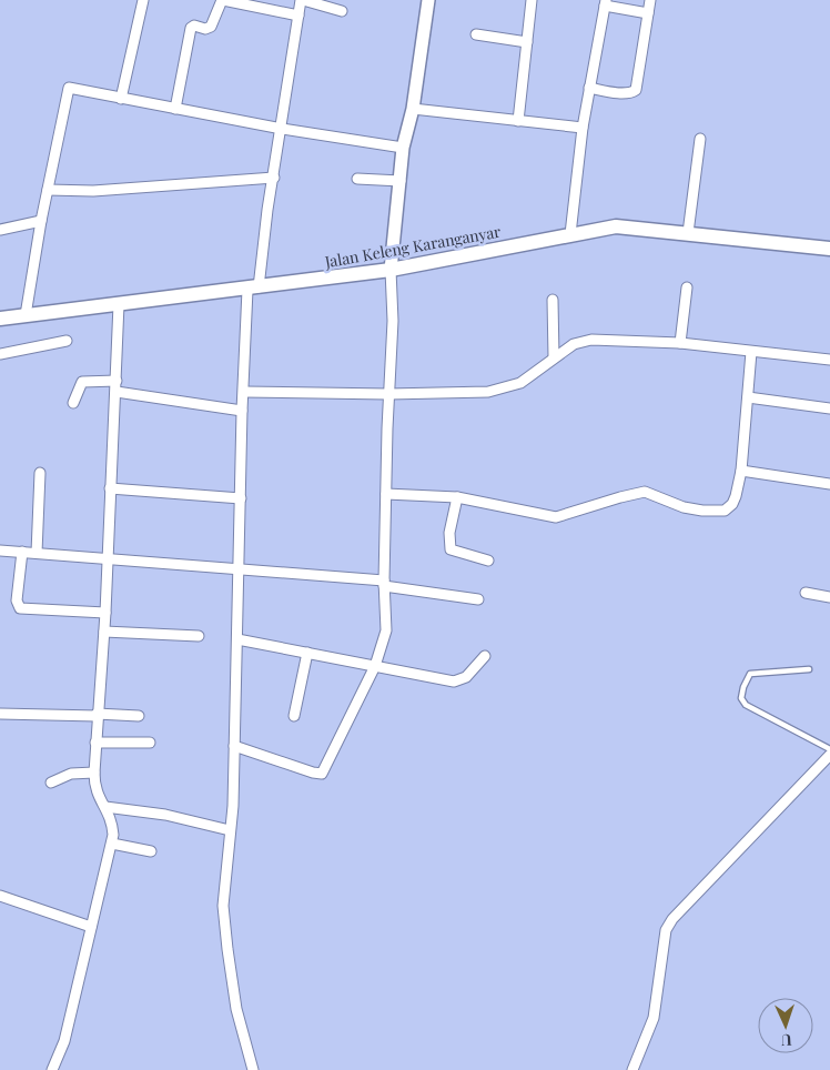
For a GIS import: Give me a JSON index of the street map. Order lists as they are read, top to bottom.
{
  "streets": {
    "main road": ["Jalan Keleng Karanganyar"]
  },
  "north": "bottom"
}
